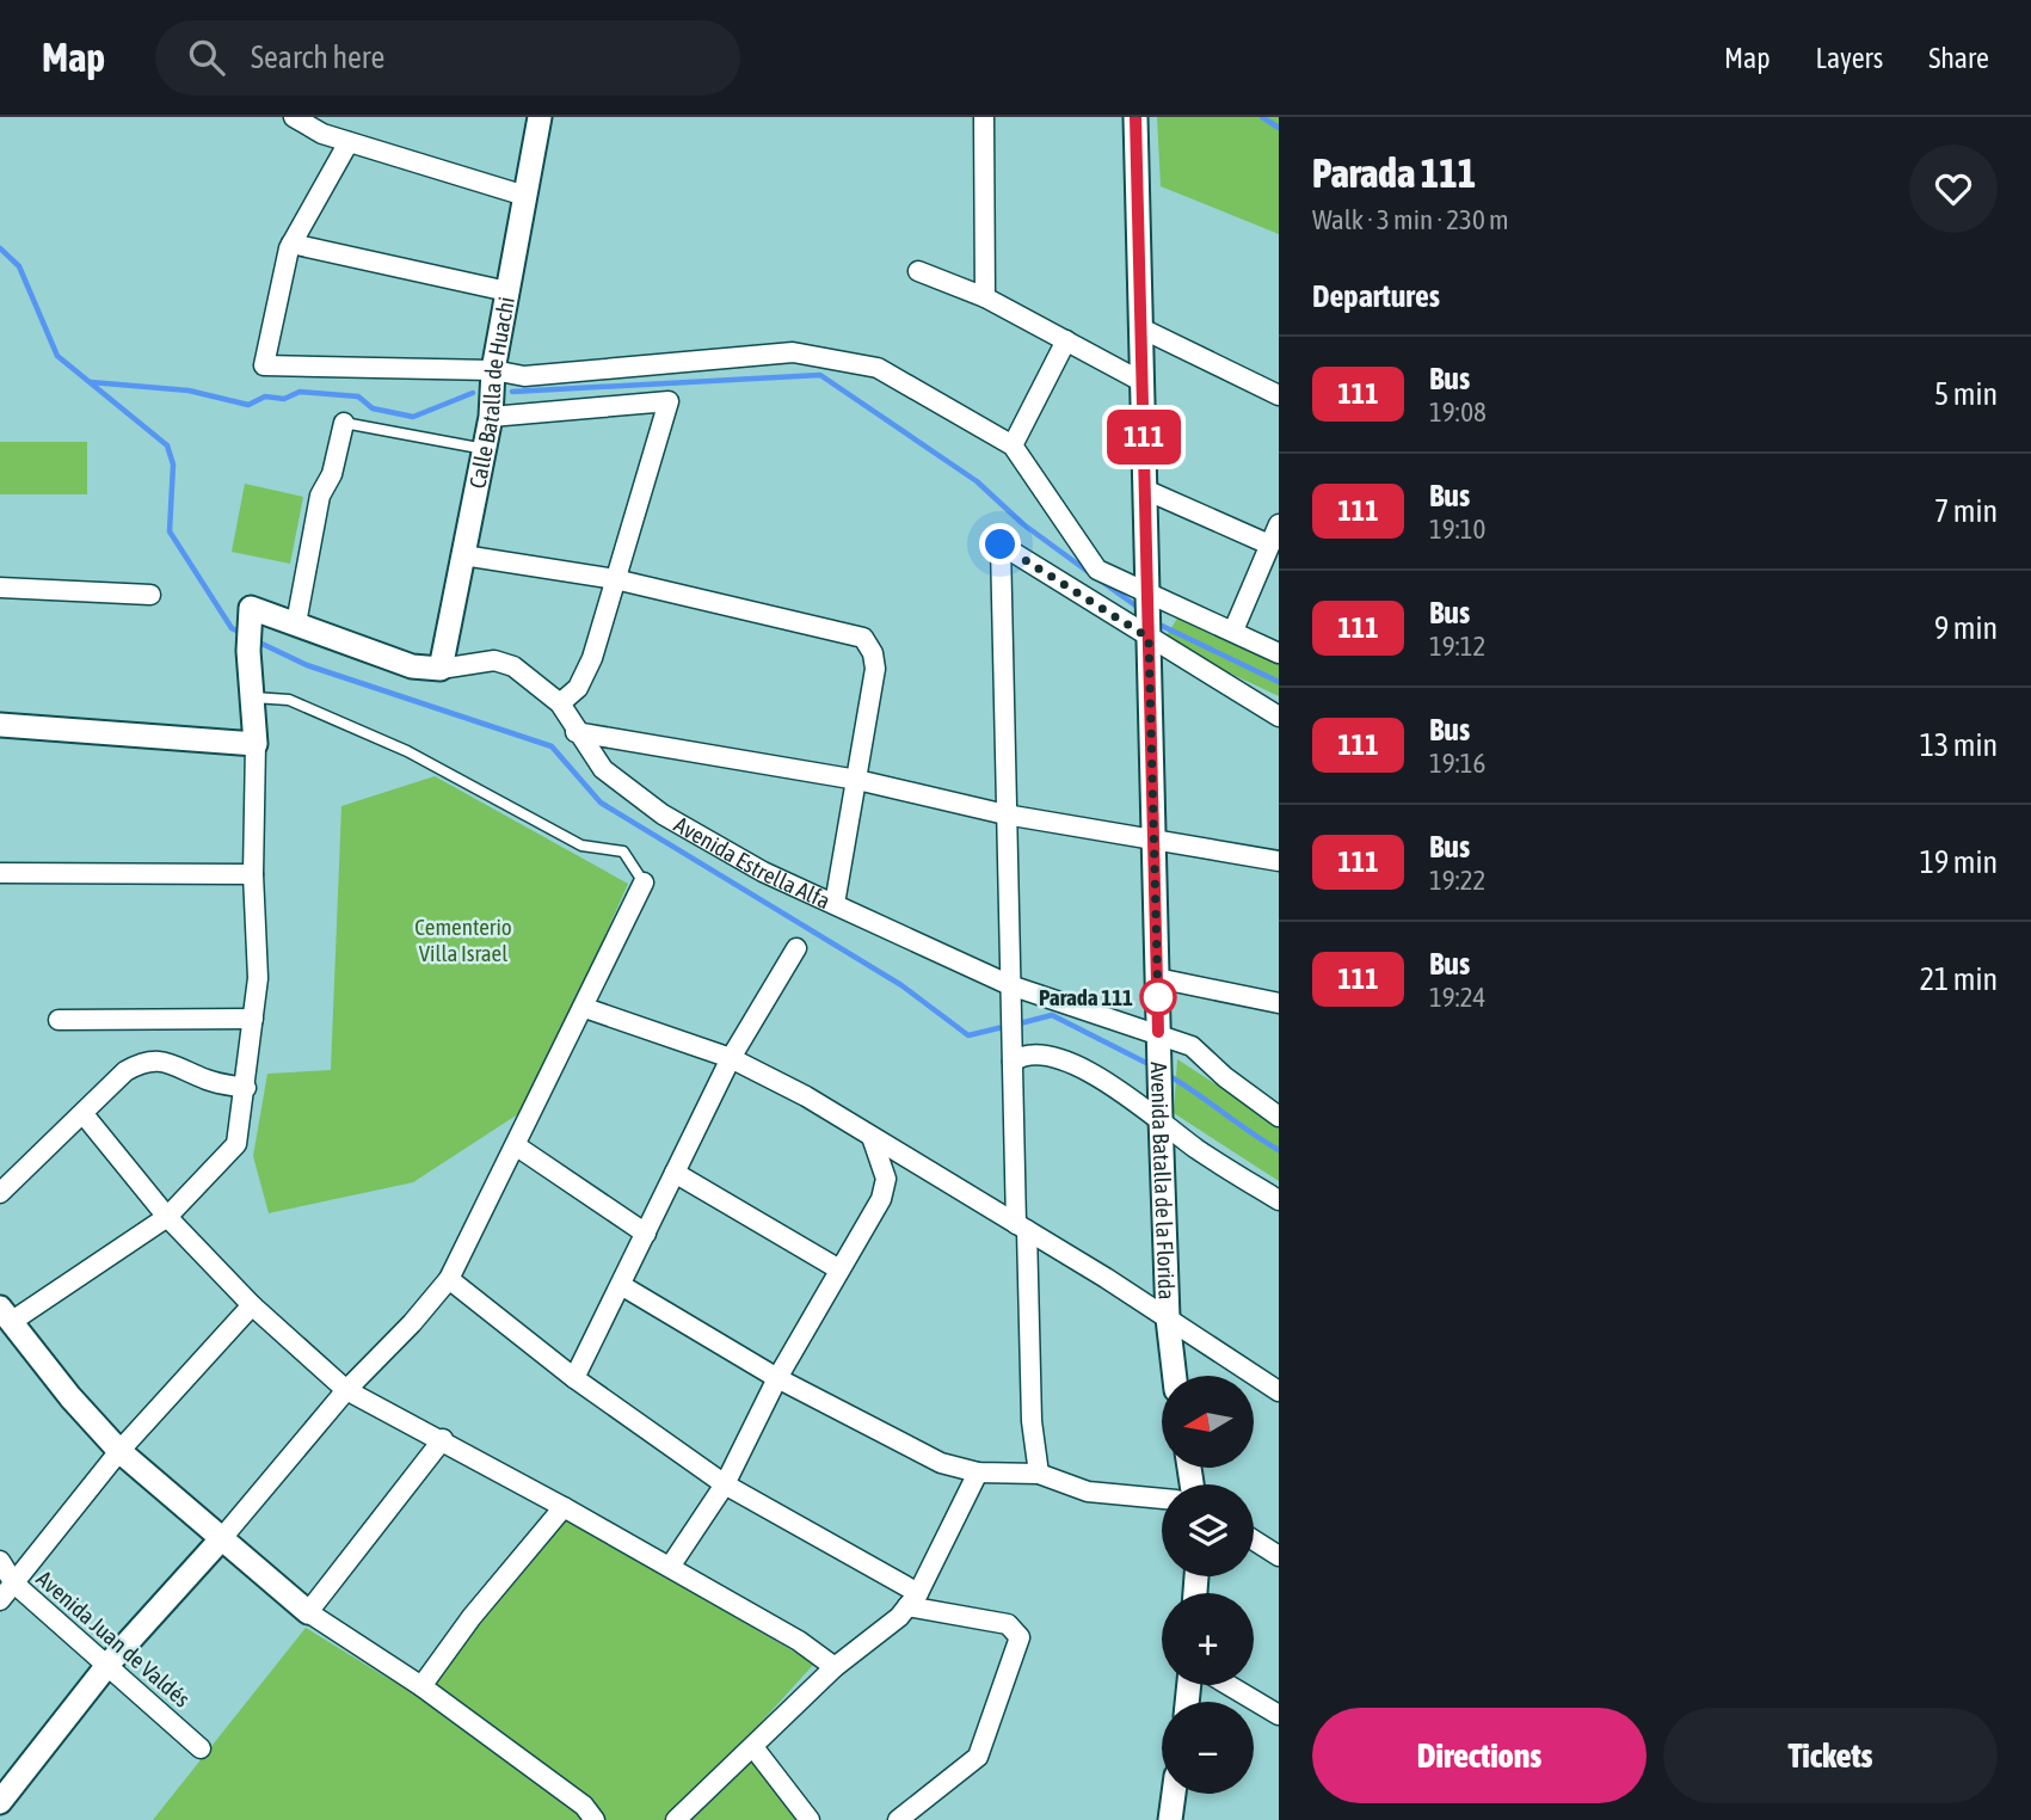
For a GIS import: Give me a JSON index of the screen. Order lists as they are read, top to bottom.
{
  "streets": {
    "street": [
      "Calle Batalla de Huachi",
      "Avenida Estrella Alfa",
      "Avenida Batalla de la Florida",
      "Avenida Juan de Valdés"
    ]
  },
  "crossings": [
    ["Calle Batalla de Huachi", "Avenida Estrella Alfa"],
    ["Avenida Estrella Alfa", "Avenida Batalla de la Florida"]
  ],
  "parks": ["Cementerio Villa Israel"],
  "places": ["Parada 111"],
  "lines": ["bus line 111"],
  "north": "left",
  "page": {
    "header": "Map",
    "search": "Search here",
    "nav": ["Map", "Layers", "Share"],
    "on_map": "111",
    "heading": [
      ["Parada 111", "Walk · 3 min · 230 m"],
      "Departures"
    ],
    "list": [
      {
        "mark": "111",
        "name": "Bus",
        "note": "19:08",
        "value": "5 min"
      },
      {
        "mark": "111",
        "name": "Bus",
        "note": "19:10",
        "value": "7 min"
      },
      {
        "mark": "111",
        "name": "Bus",
        "note": "19:12",
        "value": "9 min"
      },
      {
        "mark": "111",
        "name": "Bus",
        "note": "19:16",
        "value": "13 min"
      },
      {
        "mark": "111",
        "name": "Bus",
        "note": "19:22",
        "value": "19 min"
      },
      {
        "mark": "111",
        "name": "Bus",
        "note": "19:24",
        "value": "21 min"
      }
    ],
    "map_buttons": ["+", "−"],
    "buttons": ["Directions", "Tickets"]
  }
}
